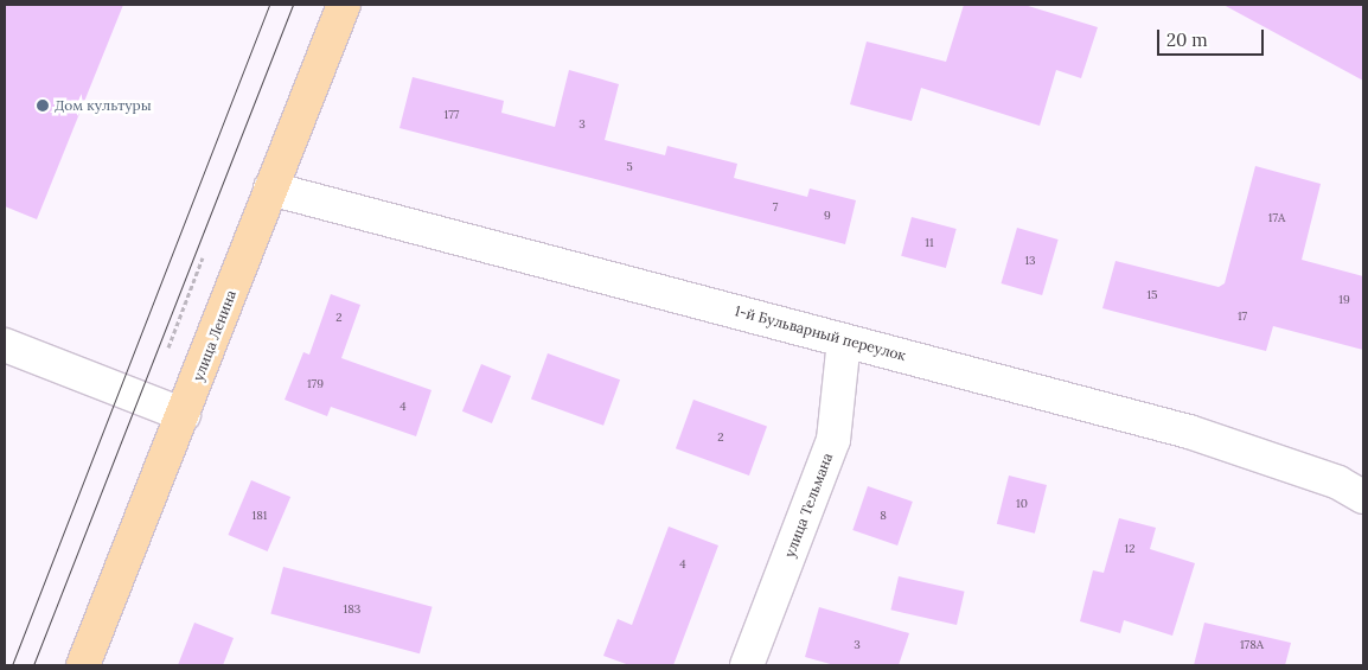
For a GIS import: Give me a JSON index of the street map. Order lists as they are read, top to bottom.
{
  "streets": {
    "main road": ["улица Ленина"],
    "street": ["1-й Бульварный переулок", "улица Тельмана"]
  },
  "crossings": [
    ["1-й Бульварный переулок", "улица Ленина"],
    ["1-й Бульварный переулок", "улица Тельмана"]
  ],
  "places": ["Дом культуры"],
  "house_numbers": [
    "177",
    "3",
    "5",
    "7",
    "9",
    "17А",
    "11",
    "13",
    "15",
    "19",
    "17",
    "2",
    "179",
    "4",
    "2",
    "10",
    "181",
    "8",
    "12",
    "4",
    "183",
    "3",
    "178А"
  ],
  "scale_bar": "20 m"
}
